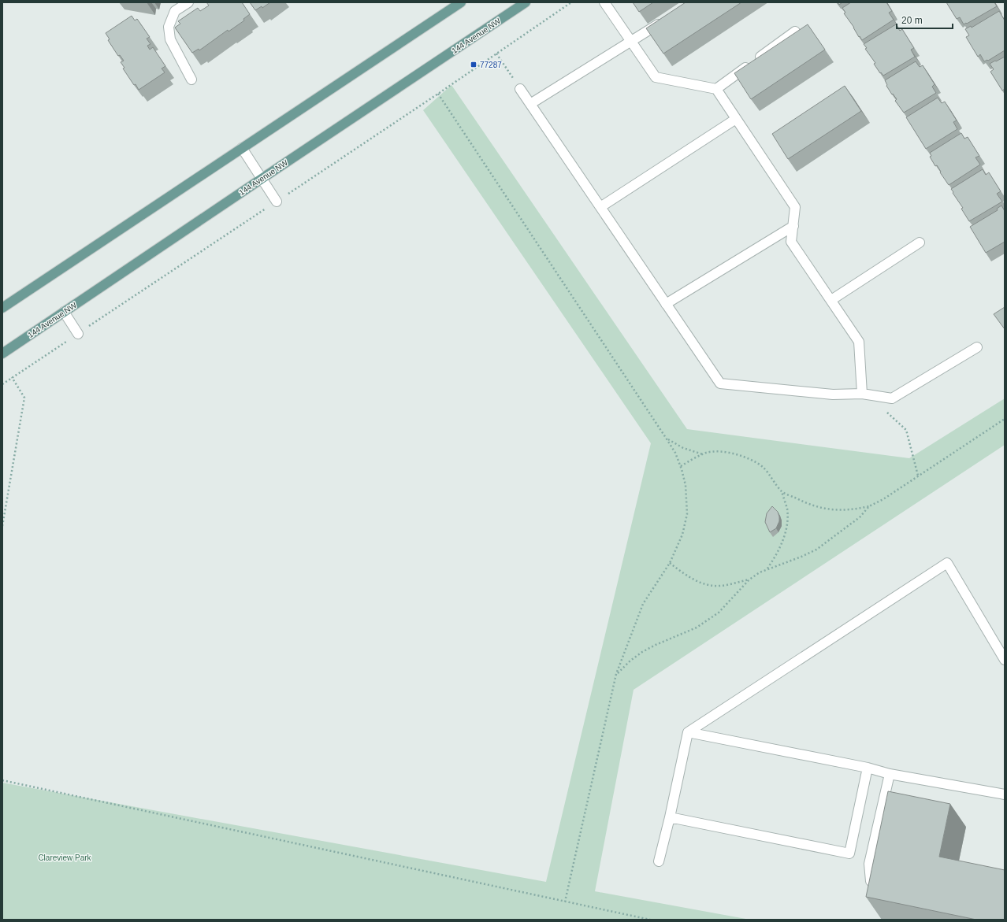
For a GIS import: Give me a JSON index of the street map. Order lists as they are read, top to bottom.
{
  "streets": {
    "main road": ["144 Avenue NW"]
  },
  "parks": ["Clareview Park"],
  "places": {
    "transit": ["77287"]
  },
  "scale_bar": "20 m"
}
